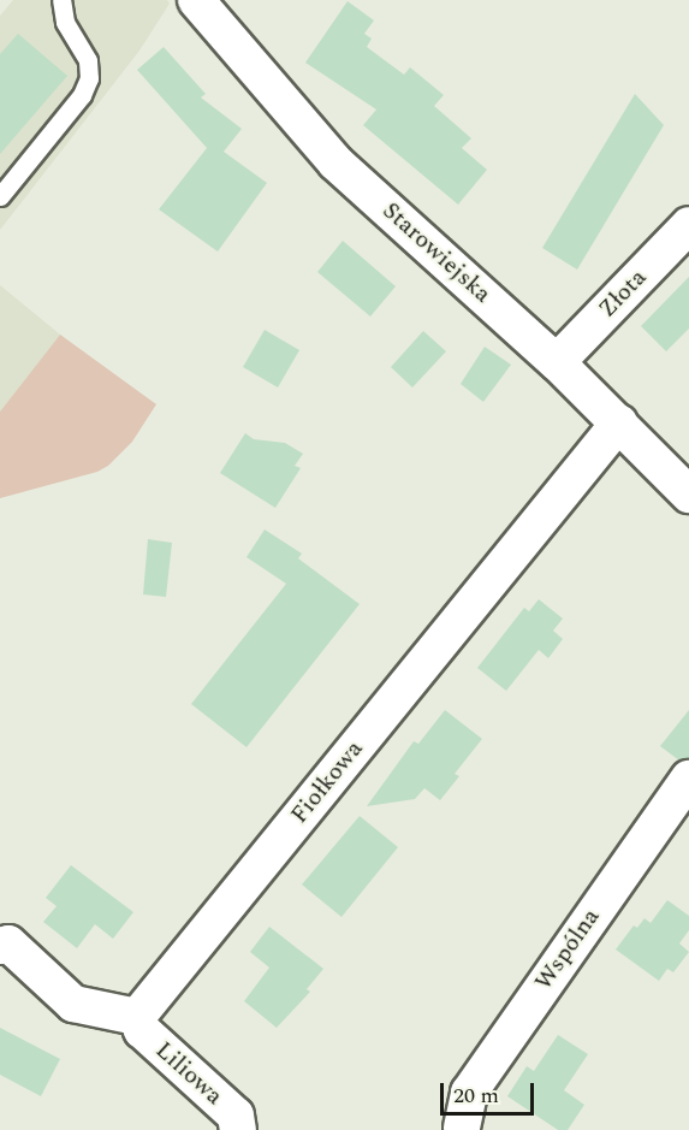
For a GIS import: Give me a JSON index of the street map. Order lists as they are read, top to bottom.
{
  "streets": {
    "street": [
      "Starowiejska",
      "Złota",
      "Fiołkowa",
      "Wspólna",
      "Liliowa"
    ]
  },
  "crossings": [
    ["Starowiejska", "Złota"],
    ["Starowiejska", "Fiołkowa"],
    ["Fiołkowa", "Liliowa"]
  ],
  "scale_bar": "20 m"
}
